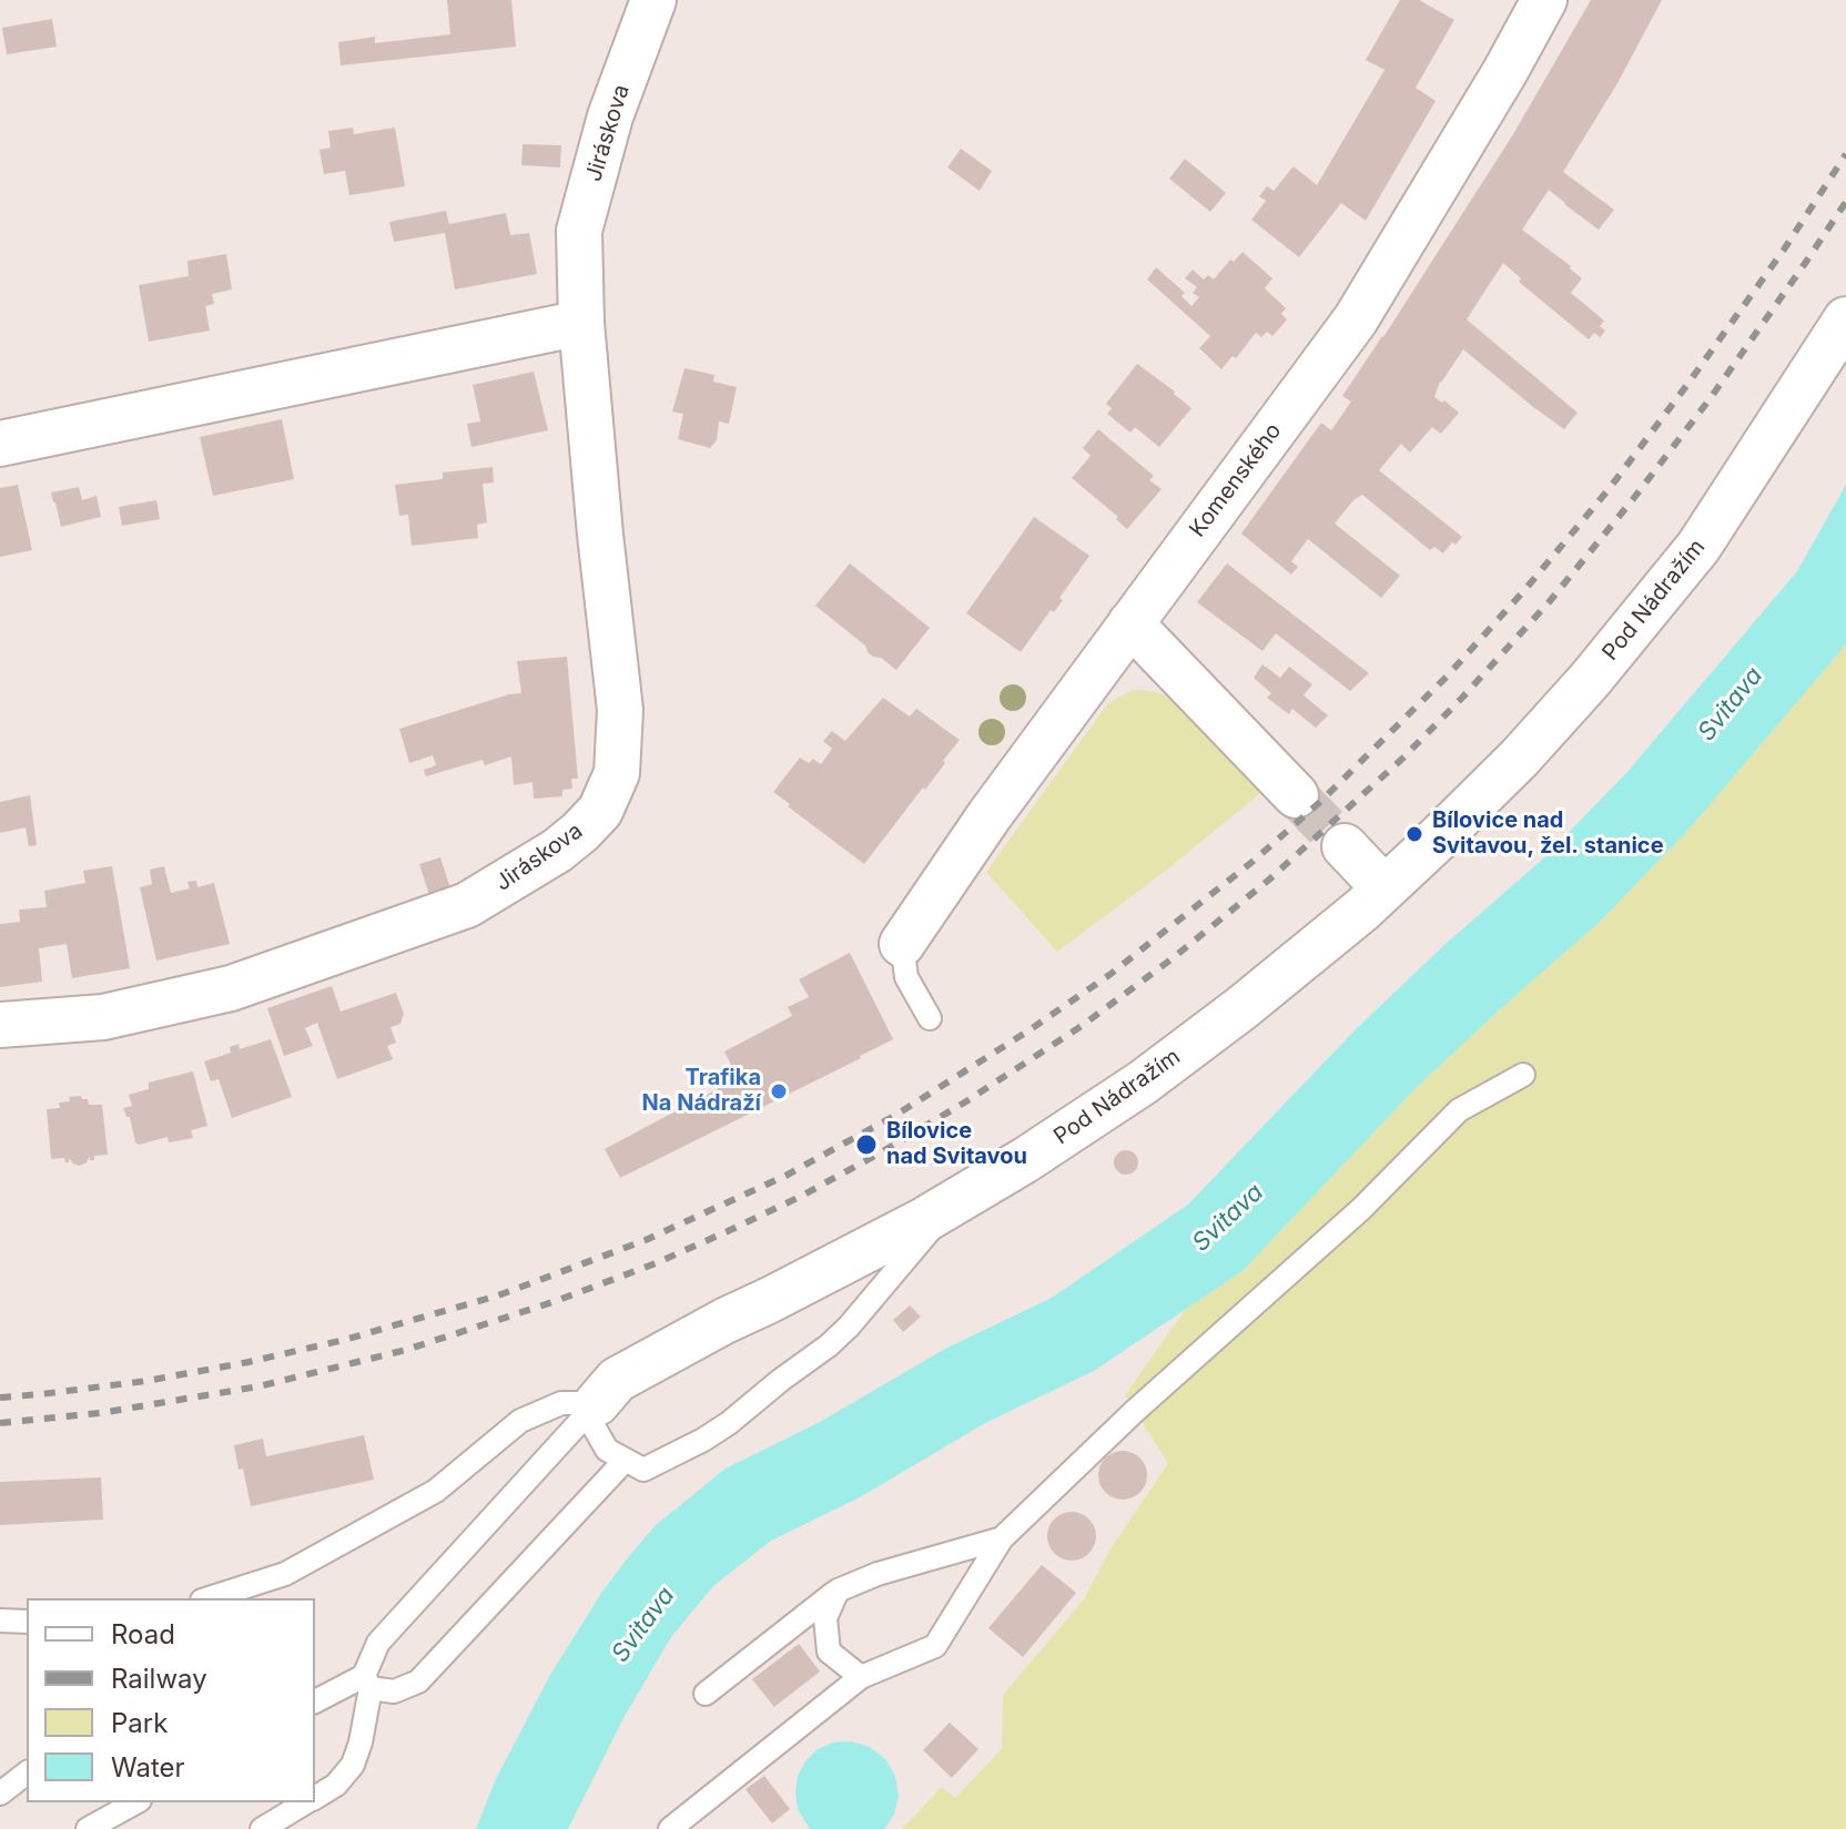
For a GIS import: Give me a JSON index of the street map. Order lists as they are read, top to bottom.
{
  "streets": {
    "street": ["Jiráskova", "Komenského", "Pod Nádražím"]
  },
  "water": ["Svitava"],
  "places": ["Bílovice nad Svitavou, žel. stanice", "Trafika Na Nádraží", "Bílovice nad Svitavou"],
  "legend": [
    "Road",
    "Railway",
    "Park",
    "Water"
  ]
}
